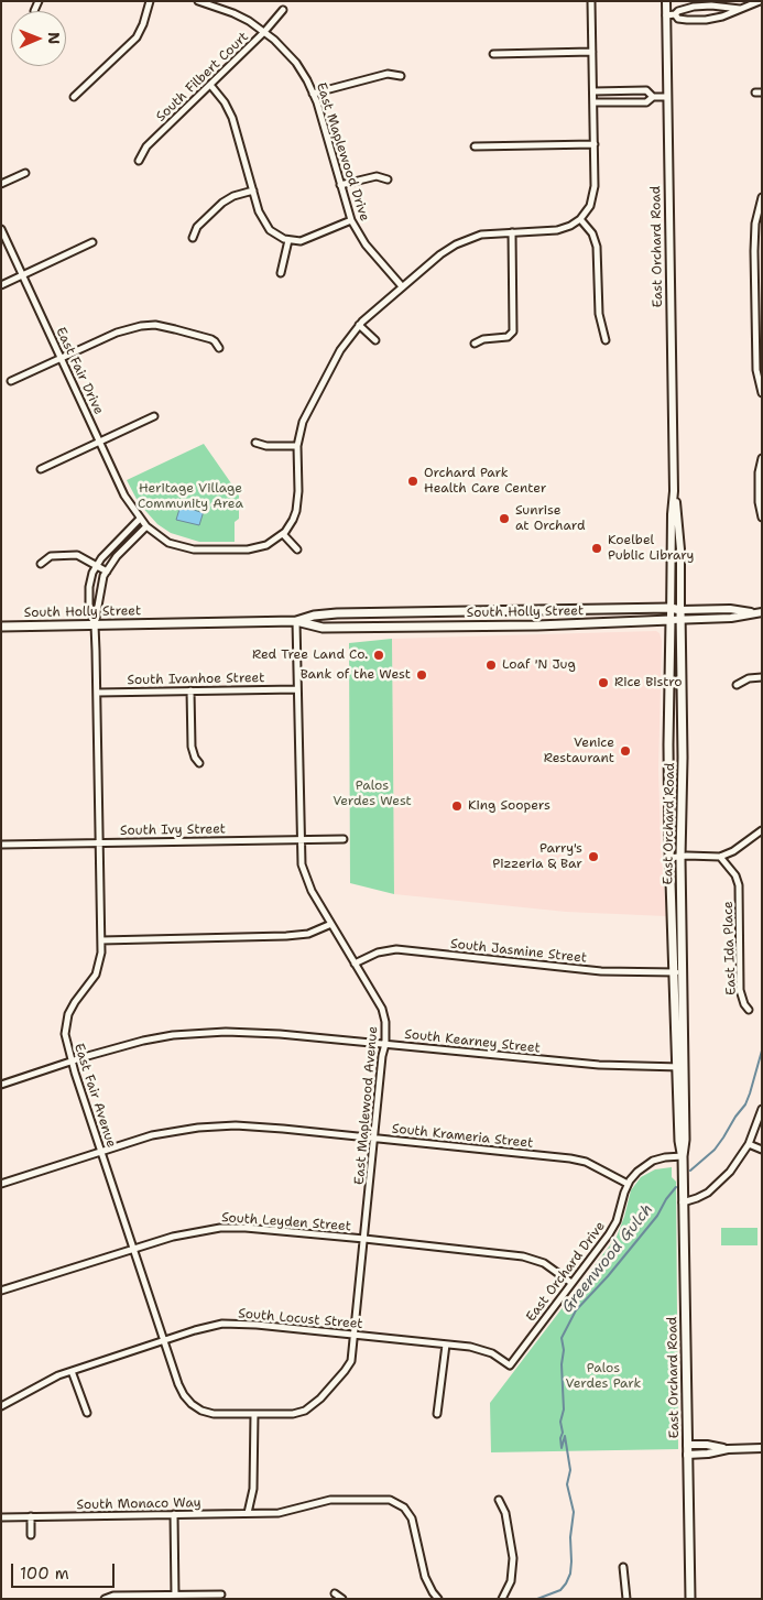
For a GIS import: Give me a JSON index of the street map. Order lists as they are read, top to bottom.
{
  "streets": {
    "main road": ["East Orchard Road", "South Holly Street"],
    "street": [
      "South Filbert Court",
      "East Maplewood Drive",
      "East Fair Drive",
      "South Ivanhoe Street",
      "South Ivy Street",
      "East Ida Place",
      "South Jasmine Street",
      "South Kearney Street",
      "East Fair Avenue",
      "East Maplewood Avenue",
      "South Krameria Street",
      "South Leyden Street",
      "East Orchard Drive",
      "South Locust Street",
      "South Monaco Way"
    ]
  },
  "crossings": [
    ["South Filbert Court", "East Maplewood Drive"],
    ["East Orchard Road", "South Holly Street"],
    ["East Orchard Road", "South Jasmine Street"],
    ["East Orchard Road", "South Kearney Street"],
    ["East Orchard Road", "East Orchard Drive"],
    ["East Fair Drive", "East Fair Avenue"],
    ["South Holly Street", "East Fair Avenue"],
    ["South Holly Street", "East Maplewood Avenue"],
    ["South Ivanhoe Street", "East Fair Avenue"],
    ["South Ivanhoe Street", "East Maplewood Avenue"],
    ["South Ivy Street", "East Fair Avenue"],
    ["South Ivy Street", "East Maplewood Avenue"],
    ["South Jasmine Street", "East Maplewood Avenue"],
    ["South Kearney Street", "East Fair Avenue"],
    ["South Kearney Street", "East Maplewood Avenue"],
    ["East Fair Avenue", "East Maplewood Avenue"],
    ["East Fair Avenue", "South Krameria Street"],
    ["East Fair Avenue", "South Leyden Street"],
    ["East Fair Avenue", "South Locust Street"],
    ["East Maplewood Avenue", "South Krameria Street"],
    ["East Maplewood Avenue", "South Leyden Street"],
    ["East Maplewood Avenue", "South Locust Street"],
    ["South Krameria Street", "East Orchard Drive"],
    ["South Leyden Street", "East Orchard Drive"],
    ["East Orchard Drive", "South Locust Street"]
  ],
  "water": ["Greenwood Gulch"],
  "parks": ["Heritage Village Community Area", "Palos Verdes West", "Palos Verdes Park"],
  "places": [
    "Orchard Park Health Care Center",
    "Sunrise at Orchard",
    "Koelbel Public Library",
    "Red Tree Land Co.",
    "Loaf 'N Jug",
    "Bank of the West",
    "Rice Bistro",
    "Venice Restaurant",
    "King Soopers",
    "Parry's Pizzeria & Bar"
  ],
  "scale_bar": "100 m",
  "north": "right"
}
